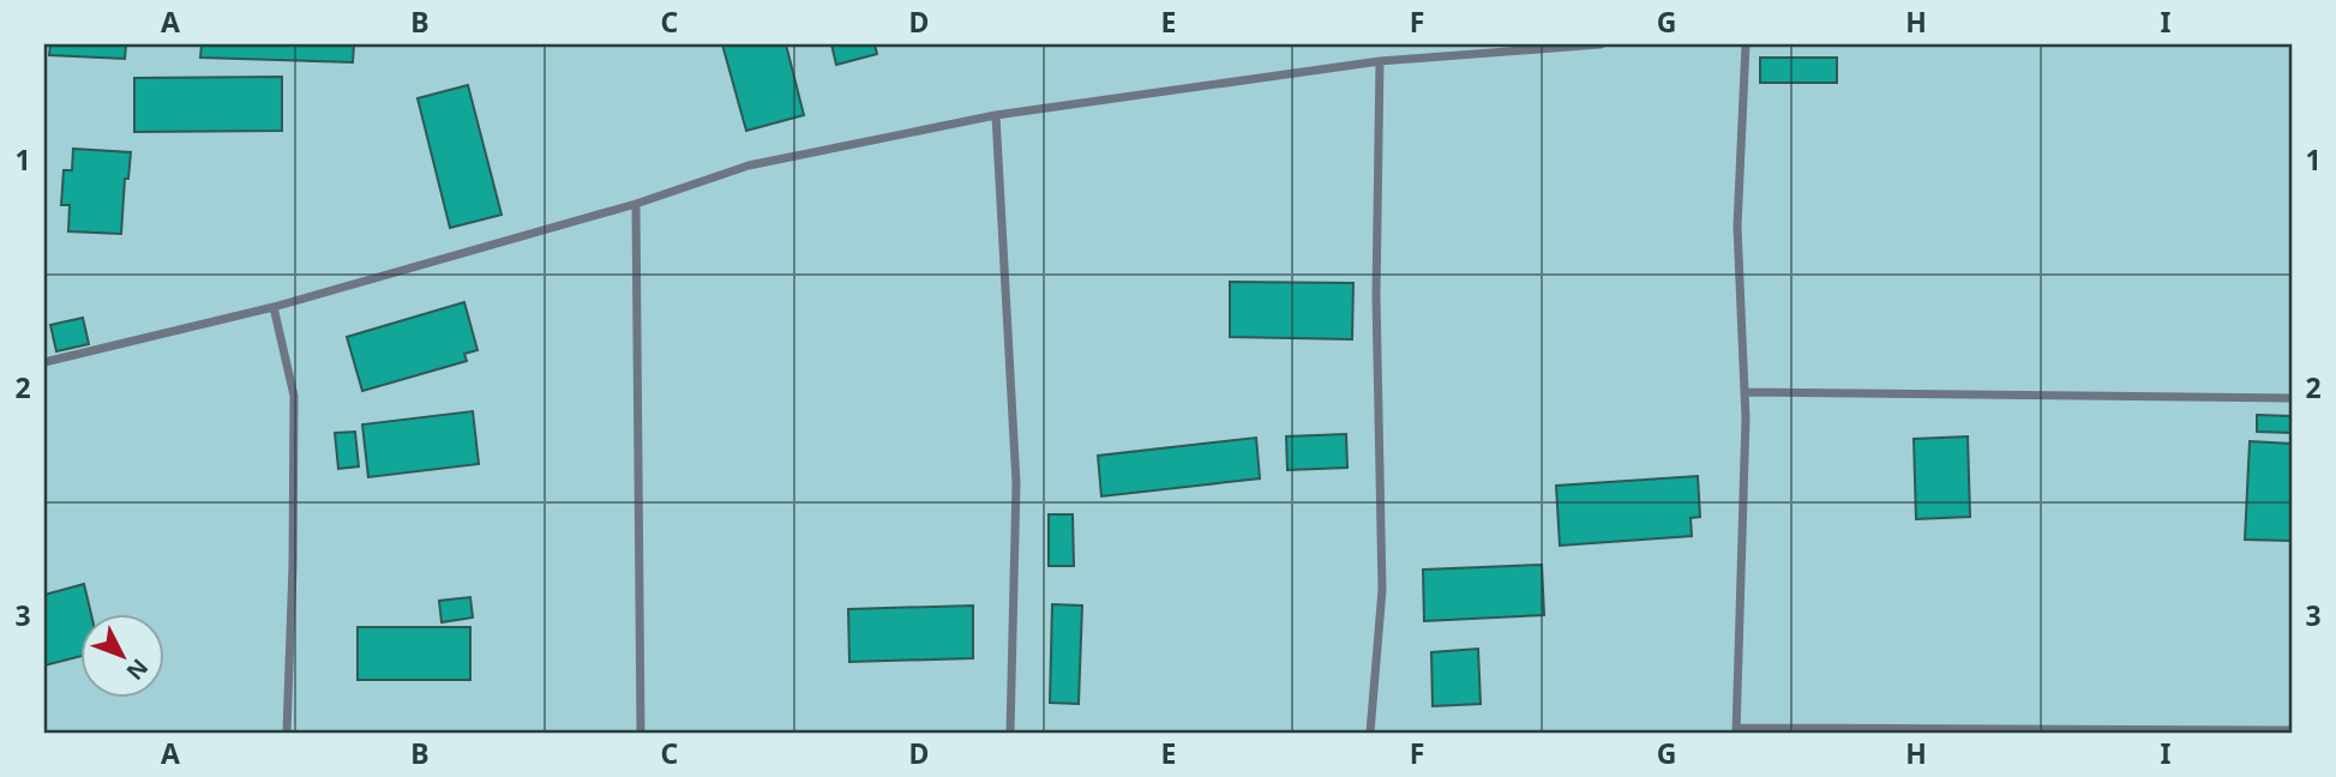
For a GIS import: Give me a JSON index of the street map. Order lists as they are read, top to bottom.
{
  "north": "bottom right",
  "grid": {
    "columns": [
      "A",
      "B",
      "C",
      "D",
      "E",
      "F",
      "G",
      "H",
      "I"
    ],
    "rows": ["1", "2", "3"]
  }
}
